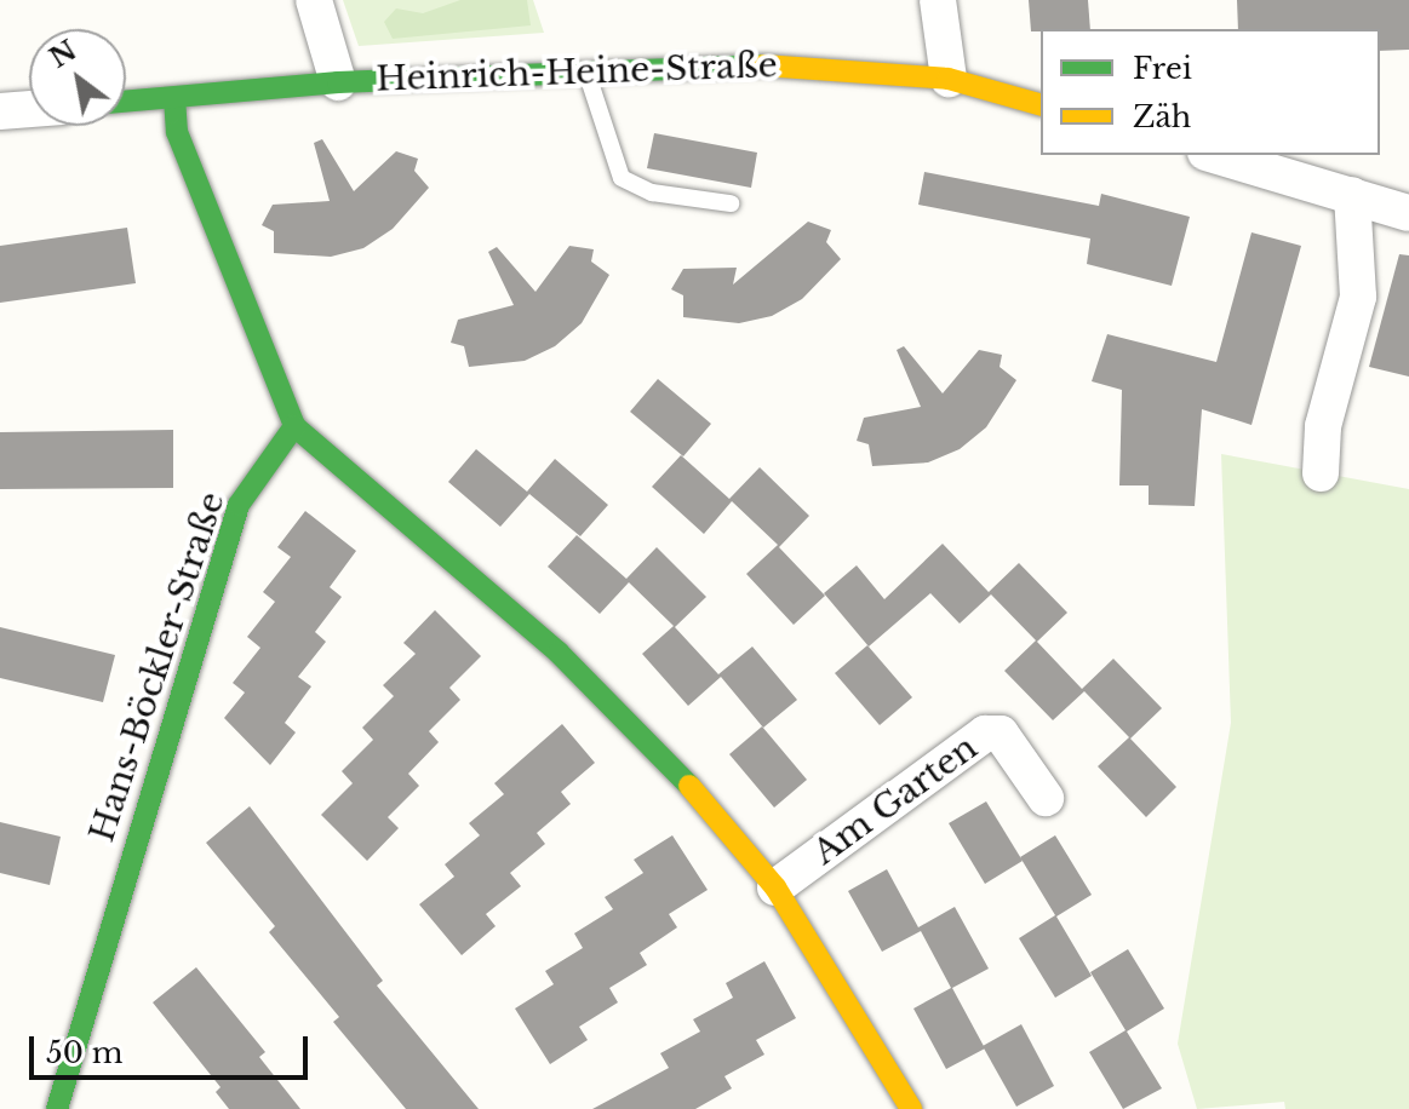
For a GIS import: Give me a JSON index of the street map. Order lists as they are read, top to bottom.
{
  "streets": {
    "street": ["Heinrich-Heine-Straße", "Hans-Böckler-Straße", "Am Garten"]
  },
  "legend": ["Frei", "Zäh"],
  "scale_bar": "50 m",
  "north": "top left"
}
